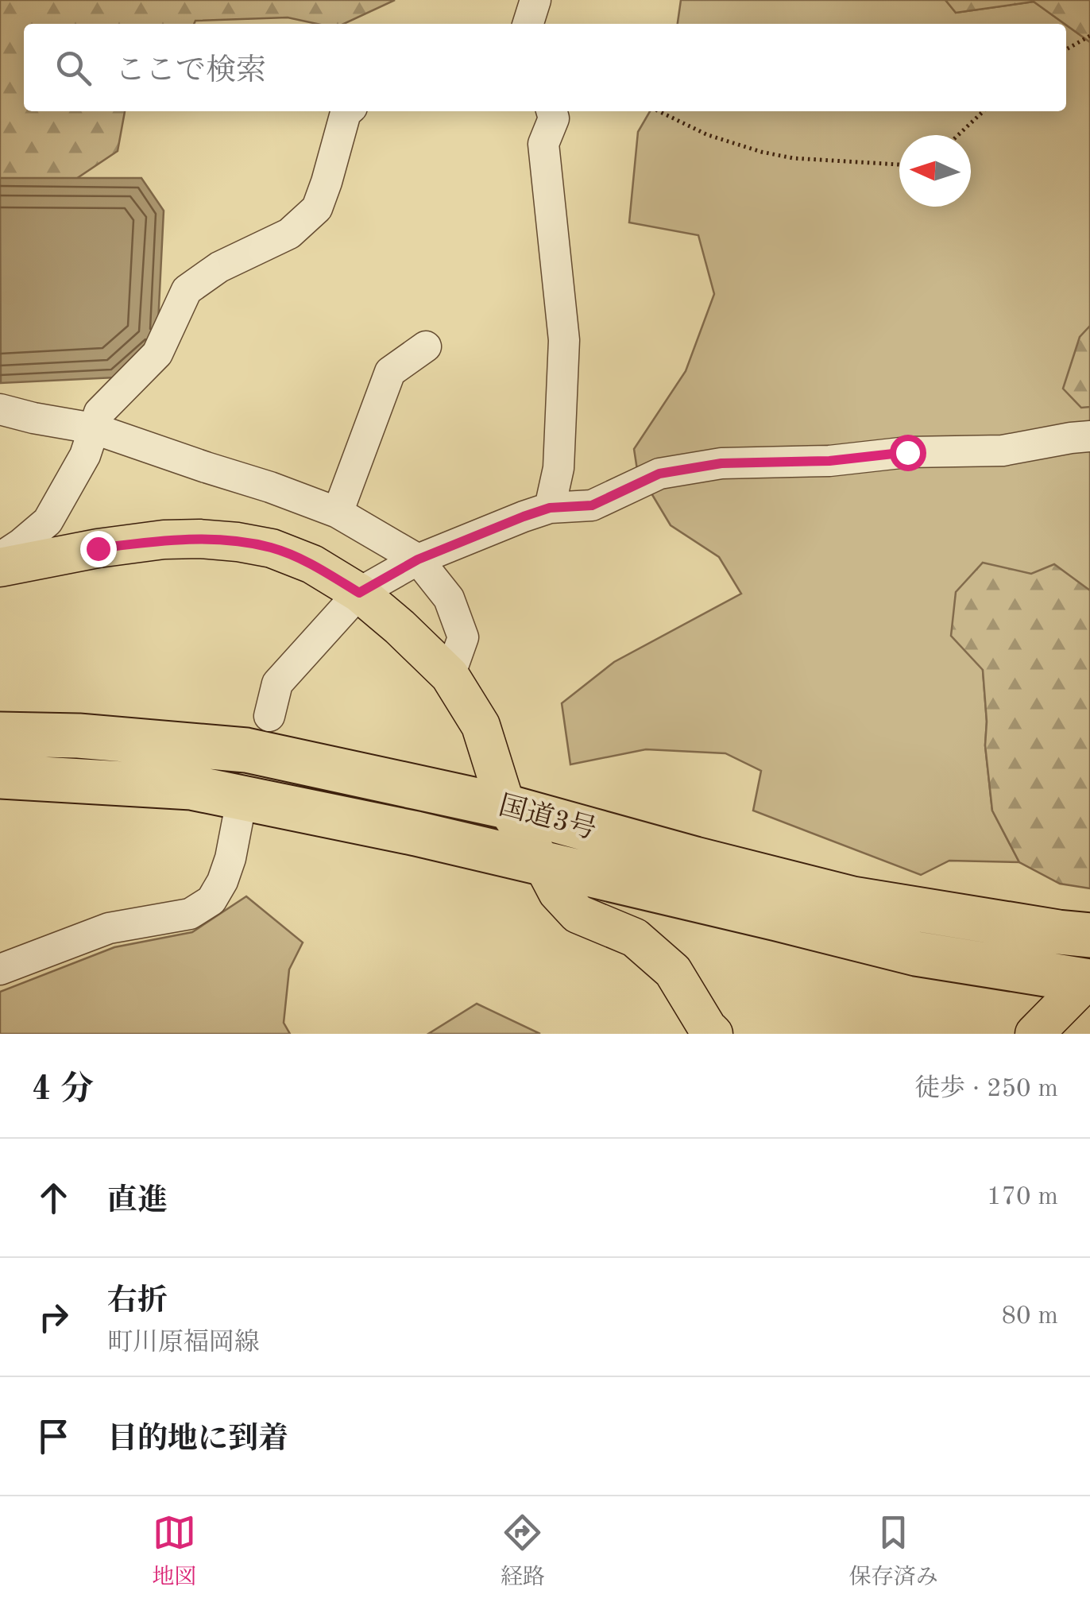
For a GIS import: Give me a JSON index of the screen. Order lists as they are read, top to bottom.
{
  "streets": {
    "highway": ["国道3号"]
  },
  "north": "left",
  "page": {
    "search": "ここで検索",
    "heading": ["4 分", "徒歩 · 250 m"],
    "list": [
      ["直進", "170 m"],
      ["右折", "町川原福岡線", "80 m"],
      "目的地に到着"
    ],
    "nav": ["地図", "経路", "保存済み"]
  }
}
